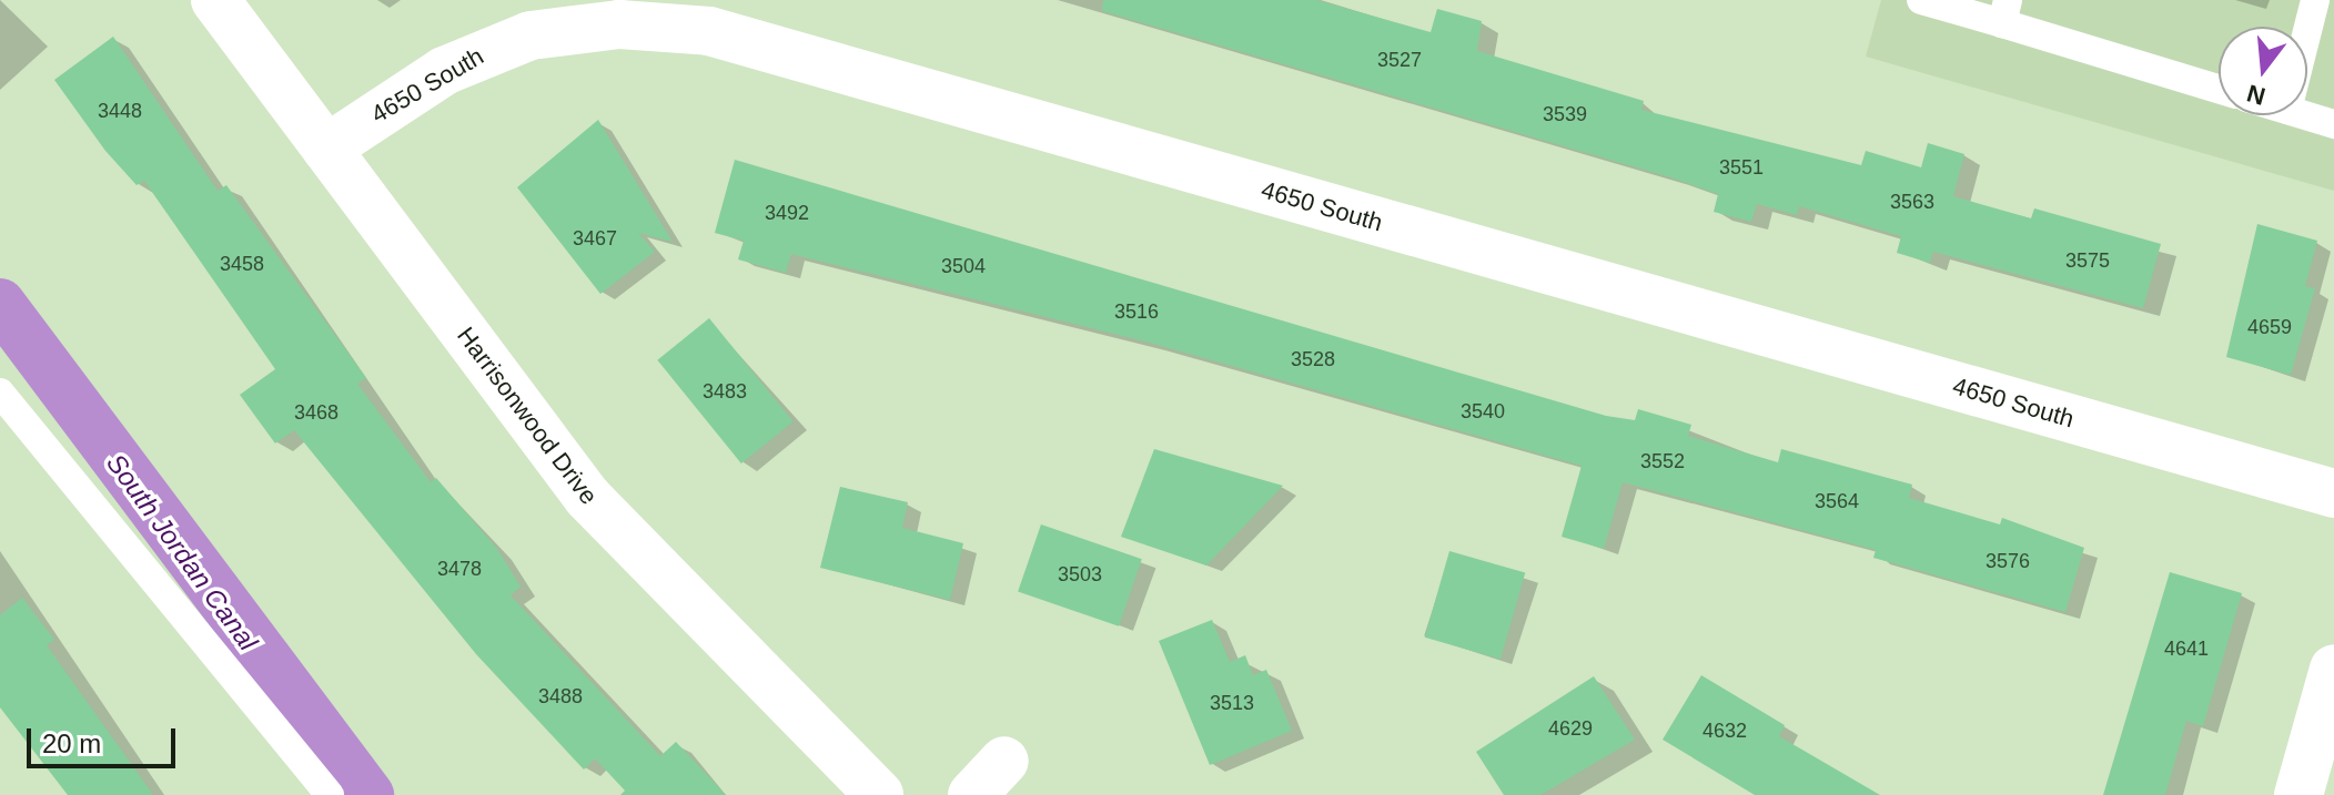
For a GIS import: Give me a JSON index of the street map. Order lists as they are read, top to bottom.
{
  "streets": {
    "street": ["4650 South", "Harrisonwood Drive"]
  },
  "crossings": [
    ["4650 South", "Harrisonwood Drive"]
  ],
  "water": ["South Jordan Canal"],
  "house_numbers": [
    "3527",
    "3448",
    "3539",
    "3551",
    "3563",
    "3492",
    "3467",
    "3575",
    "3458",
    "3504",
    "3516",
    "4659",
    "3528",
    "3483",
    "3540",
    "3468",
    "3552",
    "3564",
    "3576",
    "3478",
    "3503",
    "4641",
    "3488",
    "3513",
    "4629",
    "4632"
  ],
  "scale_bar": "20 m",
  "north": "bottom"
}
